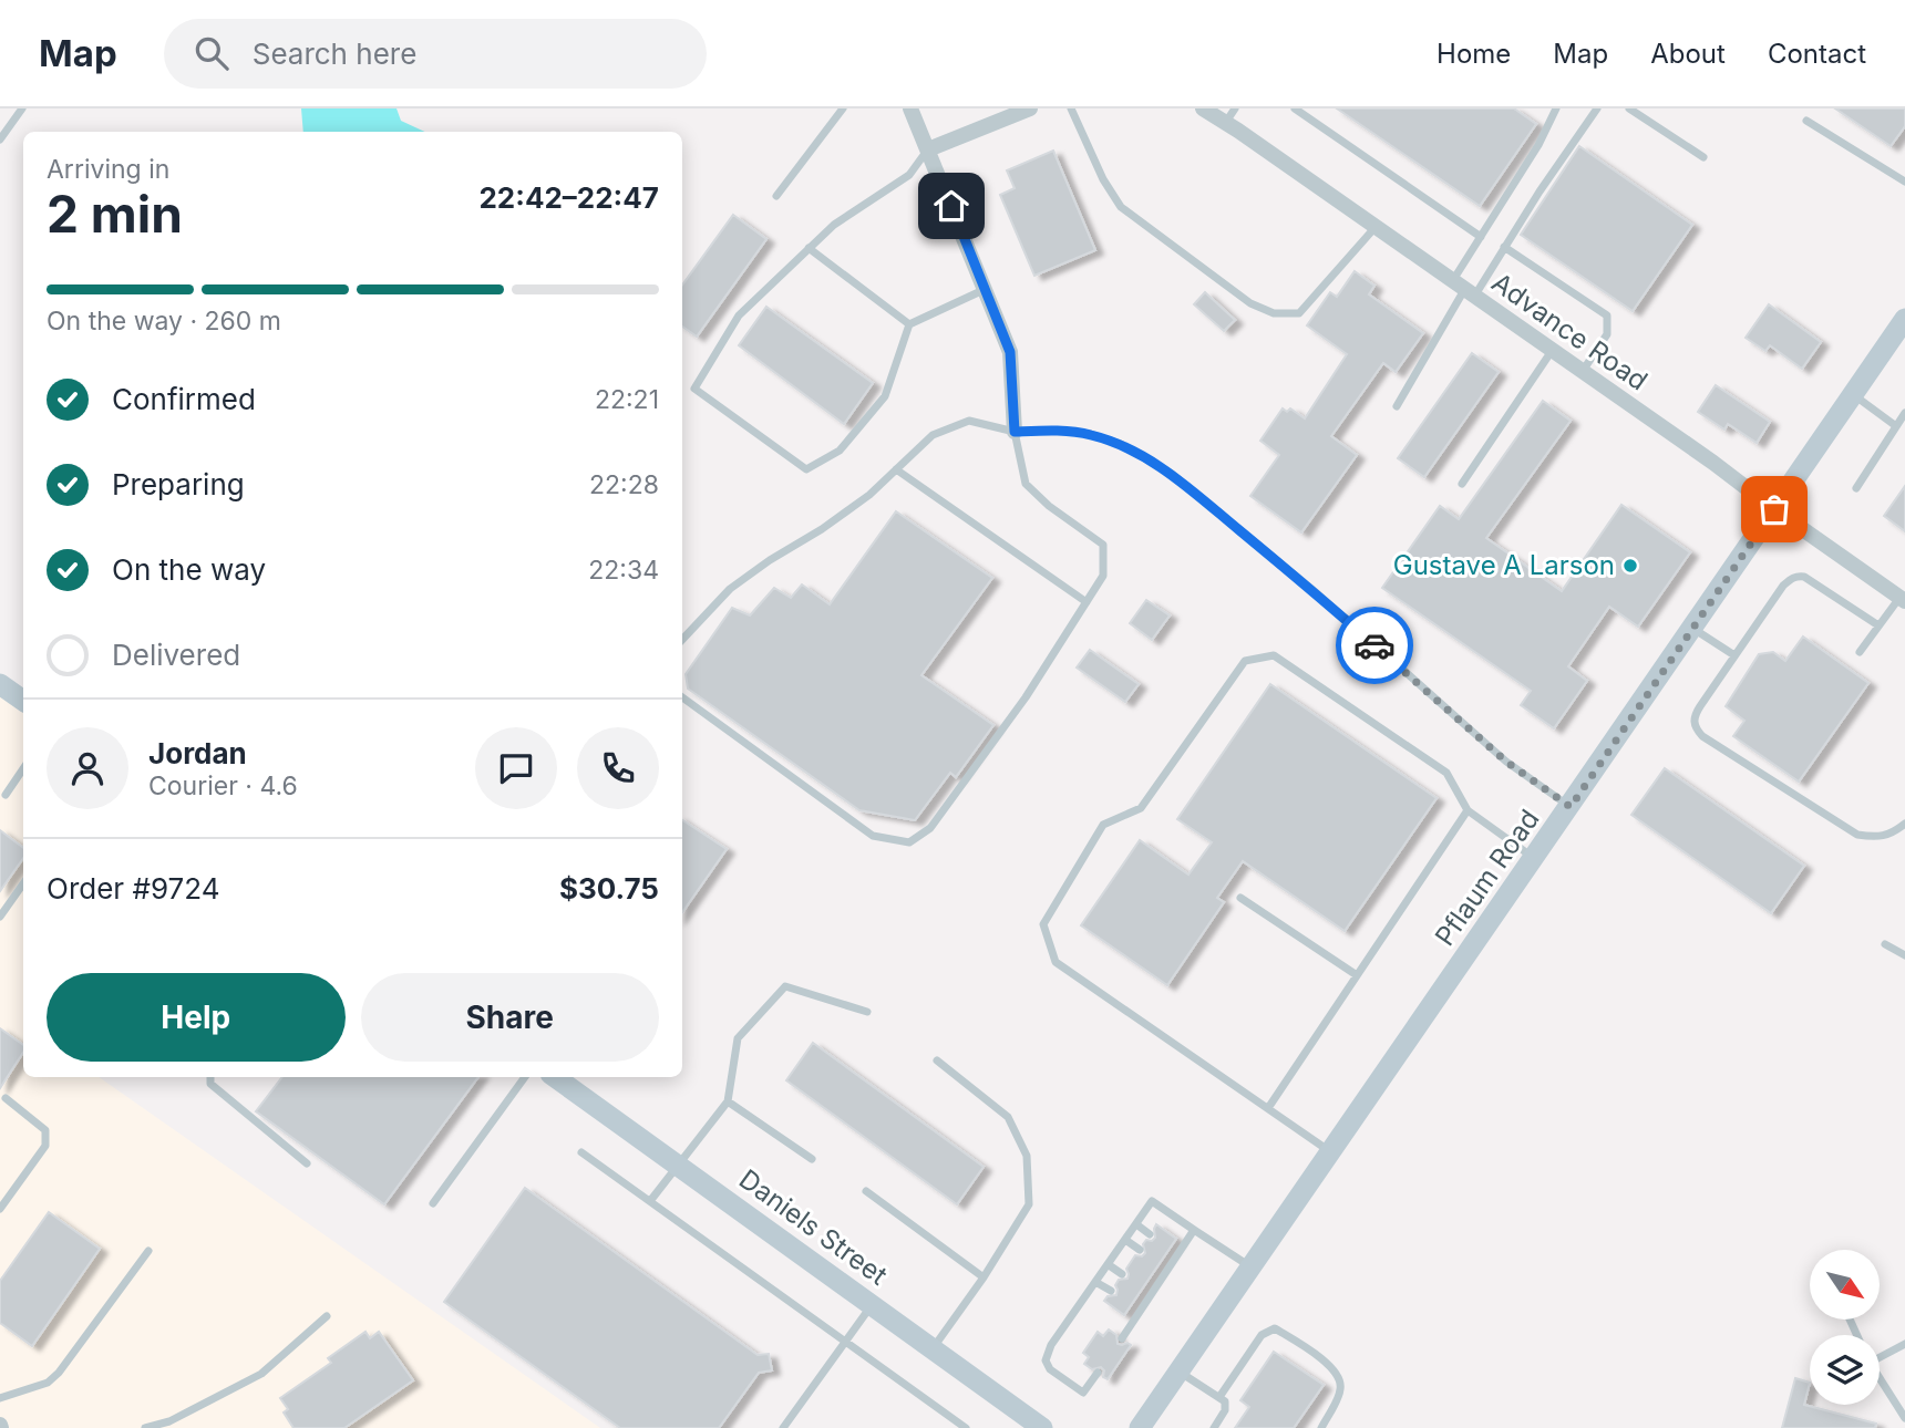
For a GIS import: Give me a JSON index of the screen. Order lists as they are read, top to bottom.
{
  "streets": {
    "street": ["Advance Road", "Pflaum Road", "Daniels Street"]
  },
  "crossings": [
    ["Advance Road", "Pflaum Road"]
  ],
  "places": ["Gustave A Larson"],
  "north": "bottom right",
  "page": {
    "header": "Map",
    "search": "Search here",
    "nav": [
      "Home",
      "Map",
      "About",
      "Contact"
    ],
    "heading": ["2 min", "Arriving in", "22:42–22:47"],
    "panel": [
      "Jordan",
      "Courier · 4.6",
      "Order #9724",
      "$30.75"
    ],
    "bar": "On the way · 260 m",
    "list": [
      ["Confirmed", "22:21"],
      ["Preparing", "22:28"],
      ["On the way", "22:34"],
      "Delivered"
    ],
    "buttons": ["Help", "Share"]
  }
}
